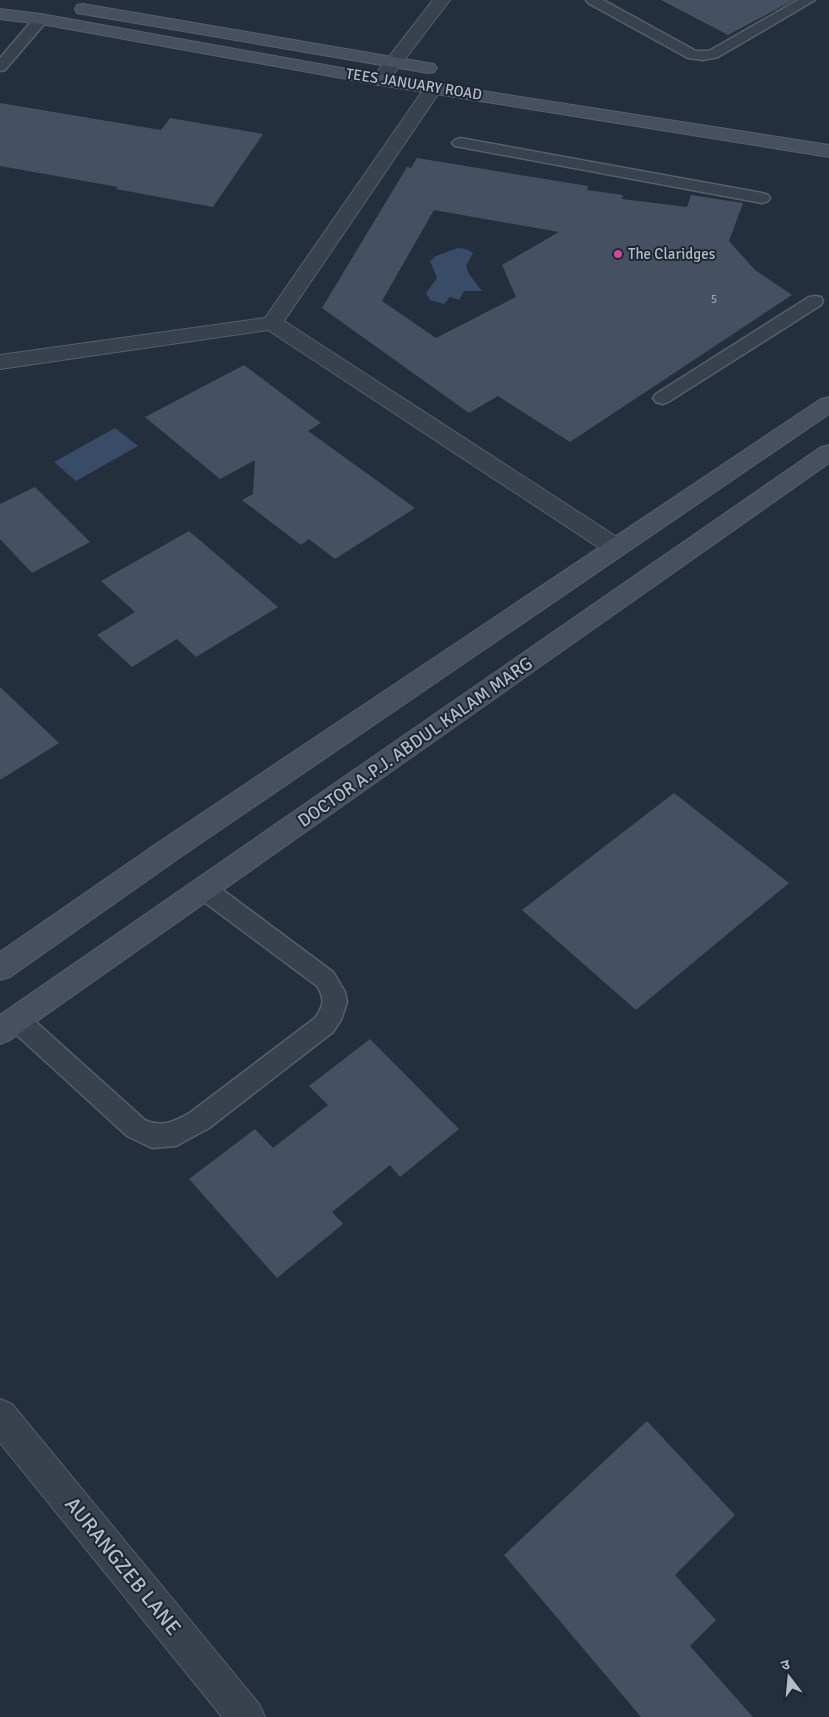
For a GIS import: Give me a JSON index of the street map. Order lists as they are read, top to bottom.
{
  "streets": {
    "main road": ["TEES JANUARY ROAD", "DOCTOR A.P.J. ABDUL KALAM MARG"],
    "street": ["AURANGZEB LANE"]
  },
  "places": ["The Claridges"],
  "house_numbers": ["5"],
  "north": "top"
}
